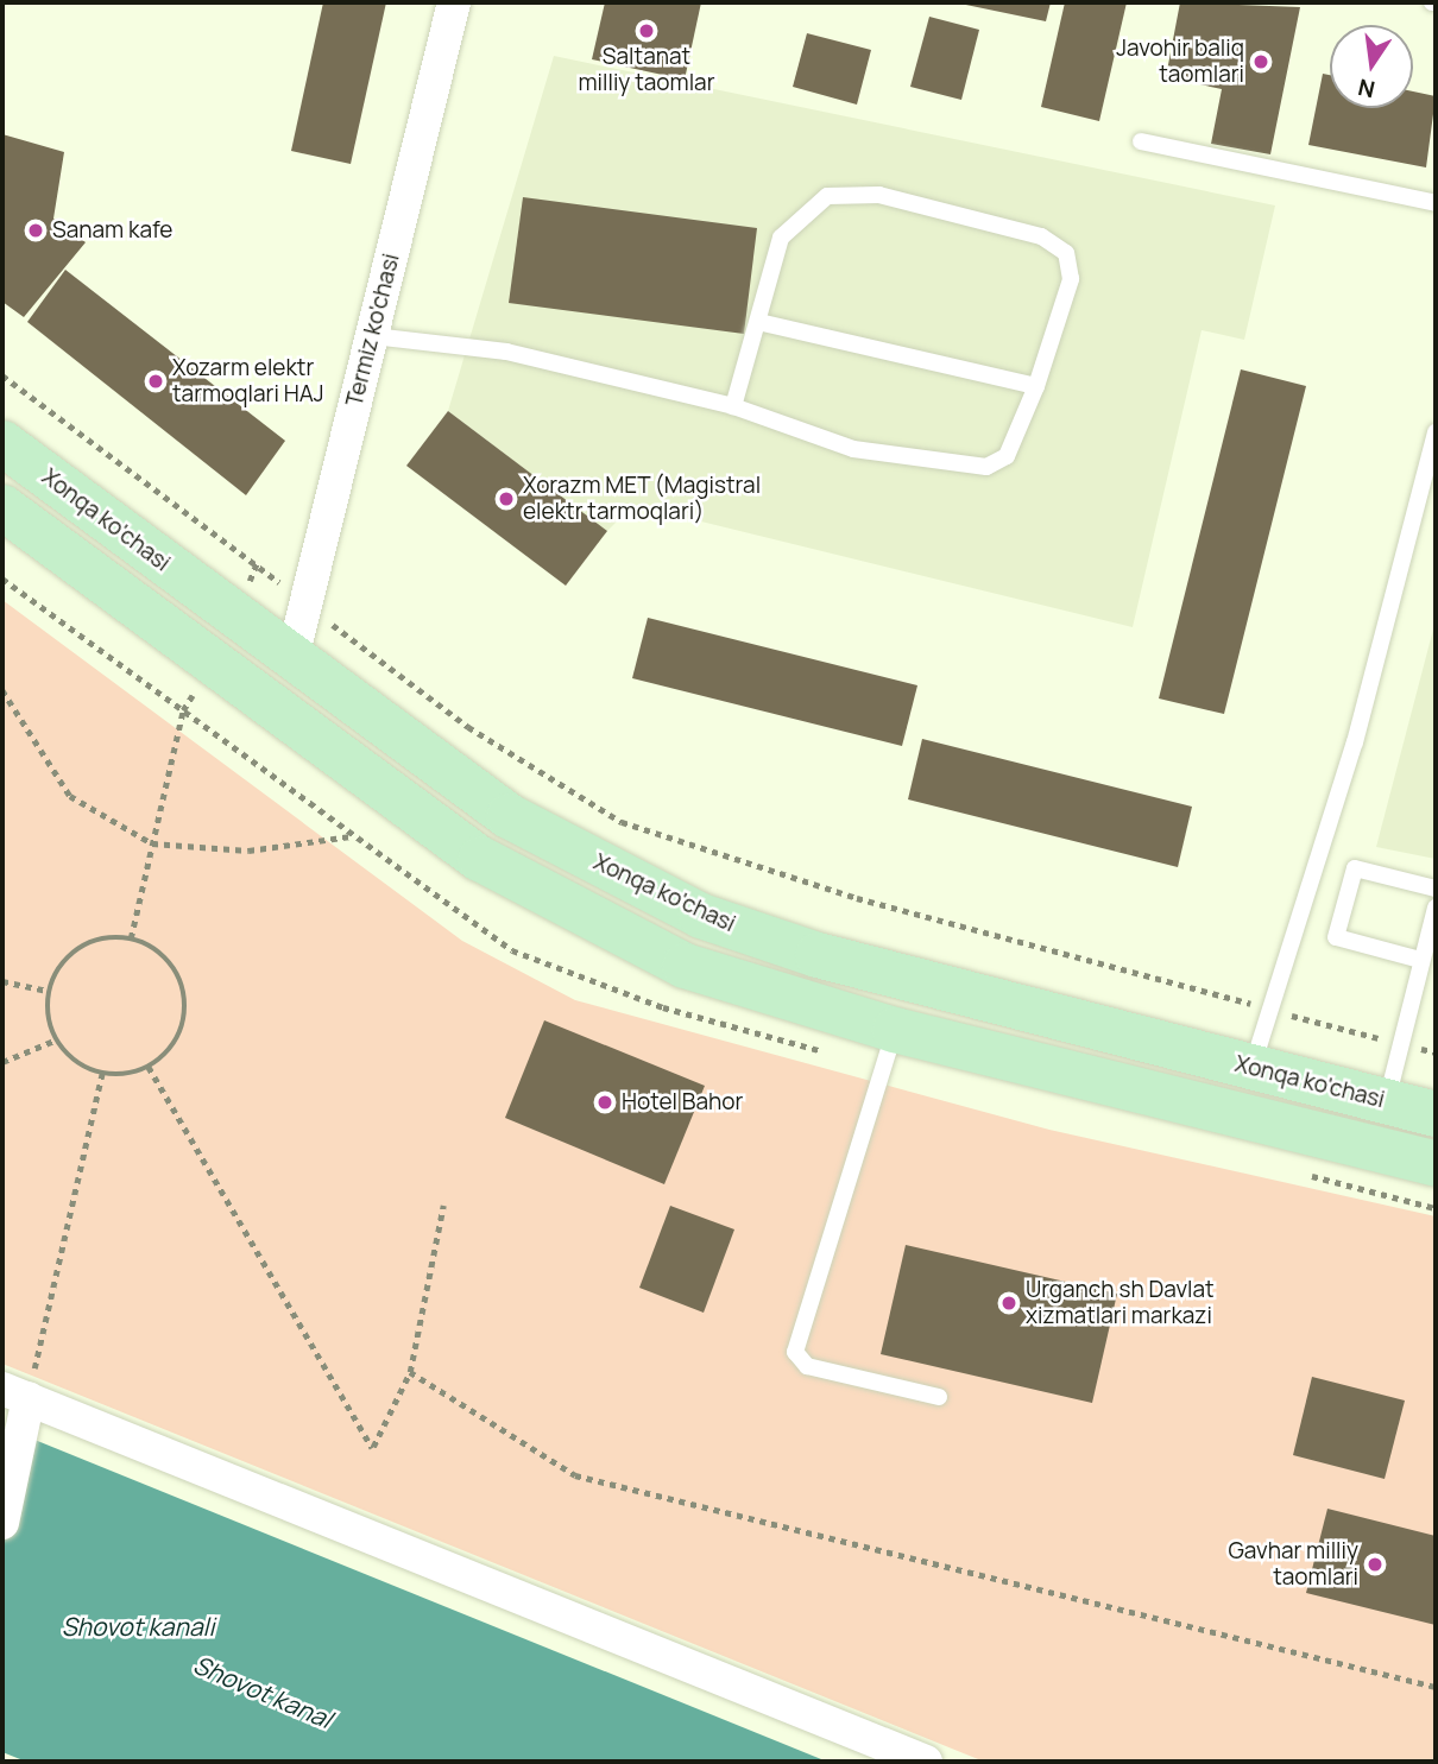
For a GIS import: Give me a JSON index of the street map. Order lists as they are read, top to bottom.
{
  "streets": {
    "main road": ["Xonqa ko'chasi"],
    "street": ["Termiz ko'chasi"]
  },
  "crossings": [
    ["Termiz ko'chasi", "Xonqa ko'chasi"]
  ],
  "water": ["Shovot kanali", "Shovot kanal"],
  "places": [
    "Saltanat milliy taomlar",
    "Javohir baliq taomlari",
    "Sanam kafe",
    "Xozarm elektr tarmoqlari HAJ",
    "Xorazm MET (Magistral elektr tarmoqlari)",
    "Hotel Bahor",
    "Urganch sh Davlat xizmatlari markazi",
    "Gavhar milliy taomlari"
  ],
  "north": "bottom"
}
